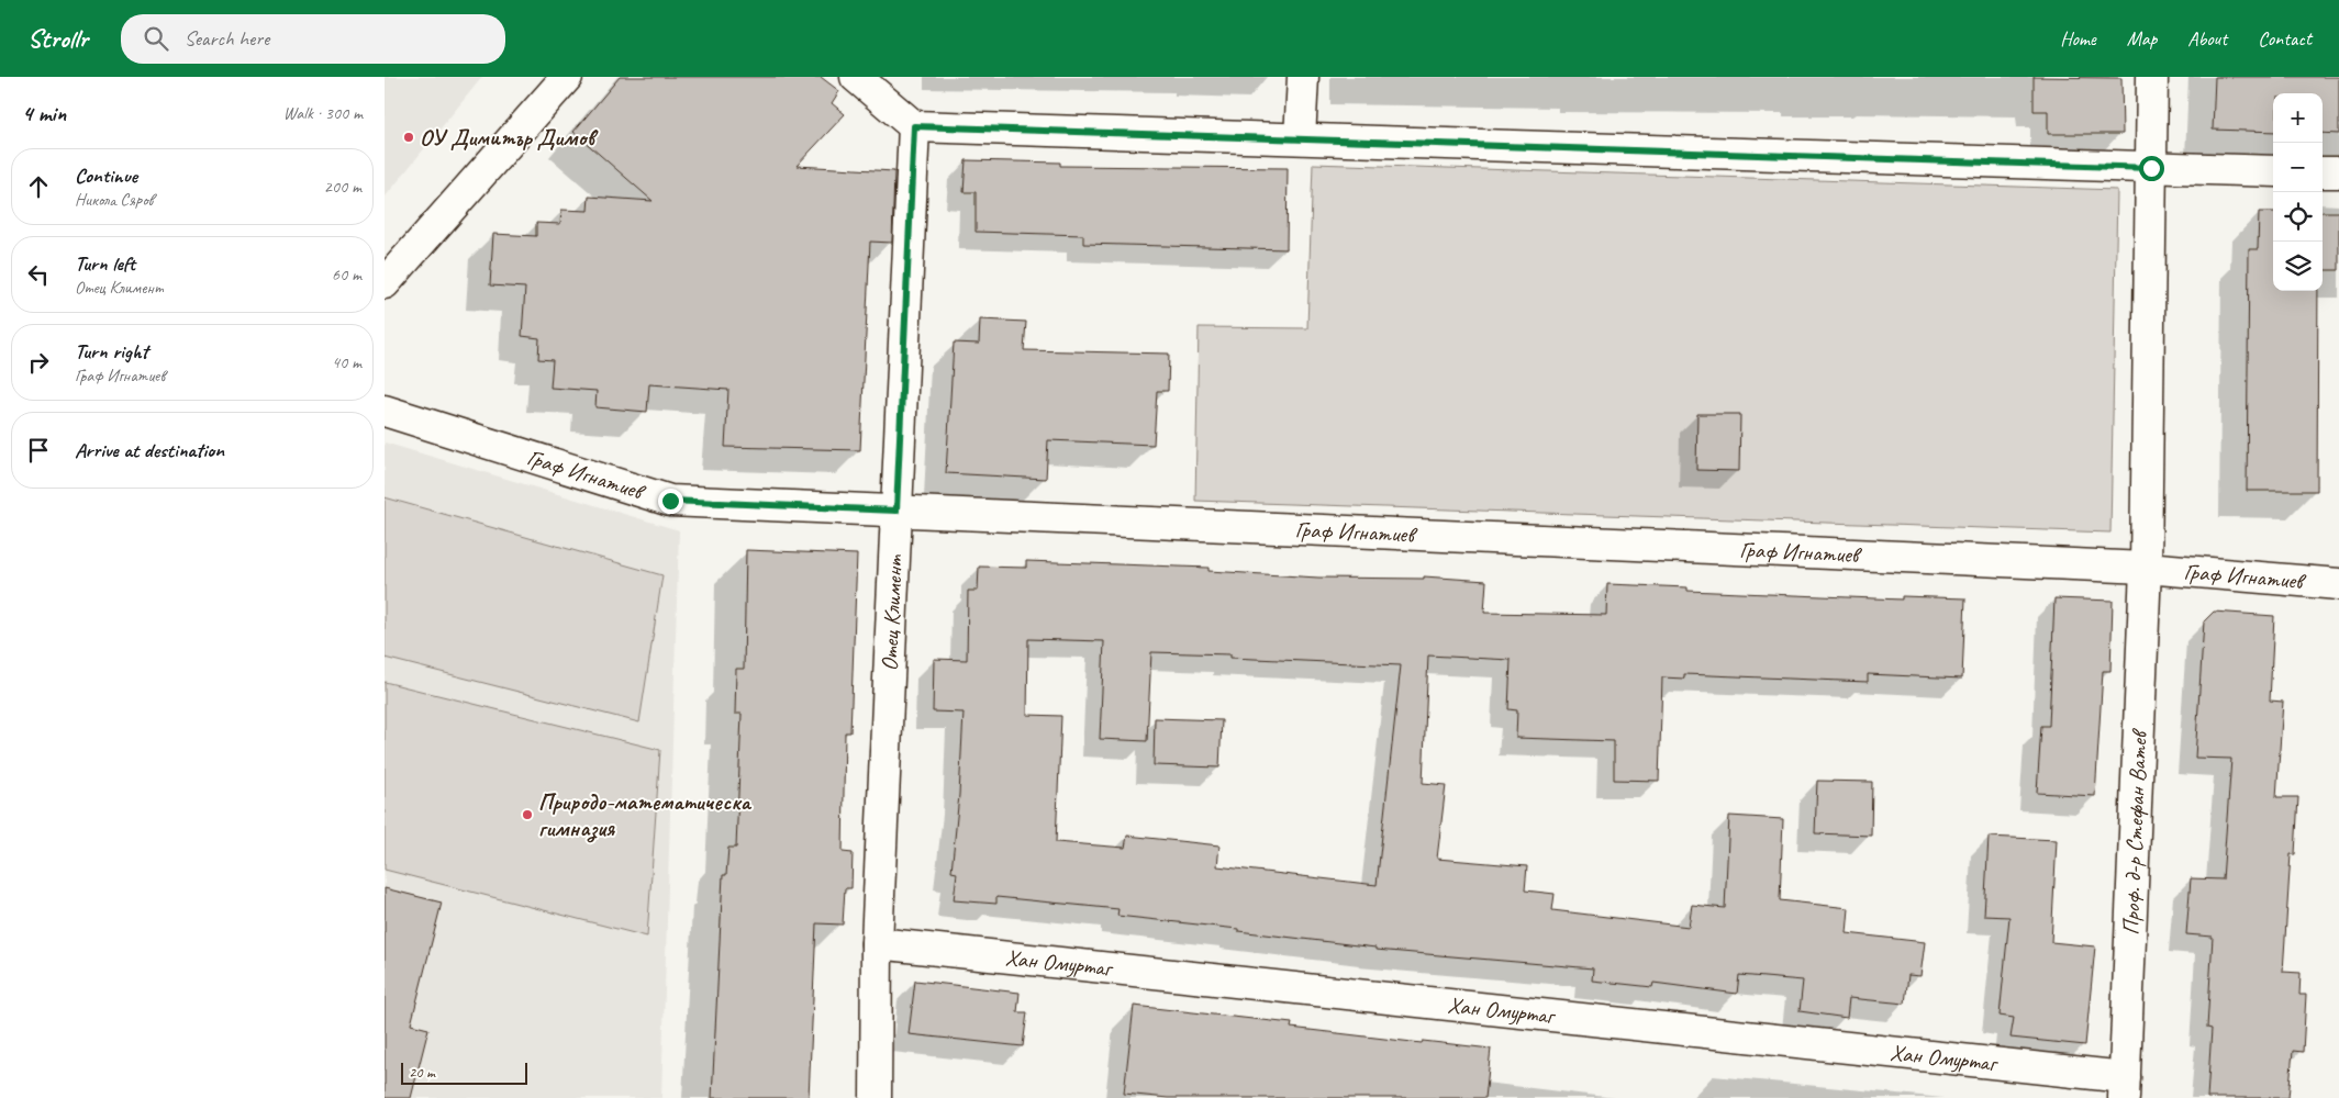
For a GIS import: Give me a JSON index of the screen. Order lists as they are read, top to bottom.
{
  "streets": {
    "street": [
      "Граф Игнатиев",
      "Отец Климент",
      "Проф. д-р Стефан Ватев",
      "Хан Омуртаг"
    ]
  },
  "crossings": [
    ["Граф Игнатиев", "Отец Климент"],
    ["Граф Игнатиев", "Проф. д-р Стефан Ватев"],
    ["Отец Климент", "Хан Омуртаг"],
    ["Проф. д-р Стефан Ватев", "Хан Омуртаг"]
  ],
  "places": ["ОУ Димитър Димов", "Природо-математическа гимназия"],
  "scale_bar": "20 m",
  "page": {
    "header": "Strollr",
    "search": "Search here",
    "nav": [
      "Home",
      "Map",
      "About",
      "Contact"
    ],
    "heading": ["4 min", "Walk · 300 m"],
    "map_buttons": ["+", "−"],
    "list": [
      ["Continue", "Никола Сяров", "200 m"],
      ["Turn left", "Отец Климент", "60 m"],
      ["Turn right", "Граф Игнатиев", "40 m"],
      "Arrive at destination"
    ],
    "scale": "20 m"
  }
}
